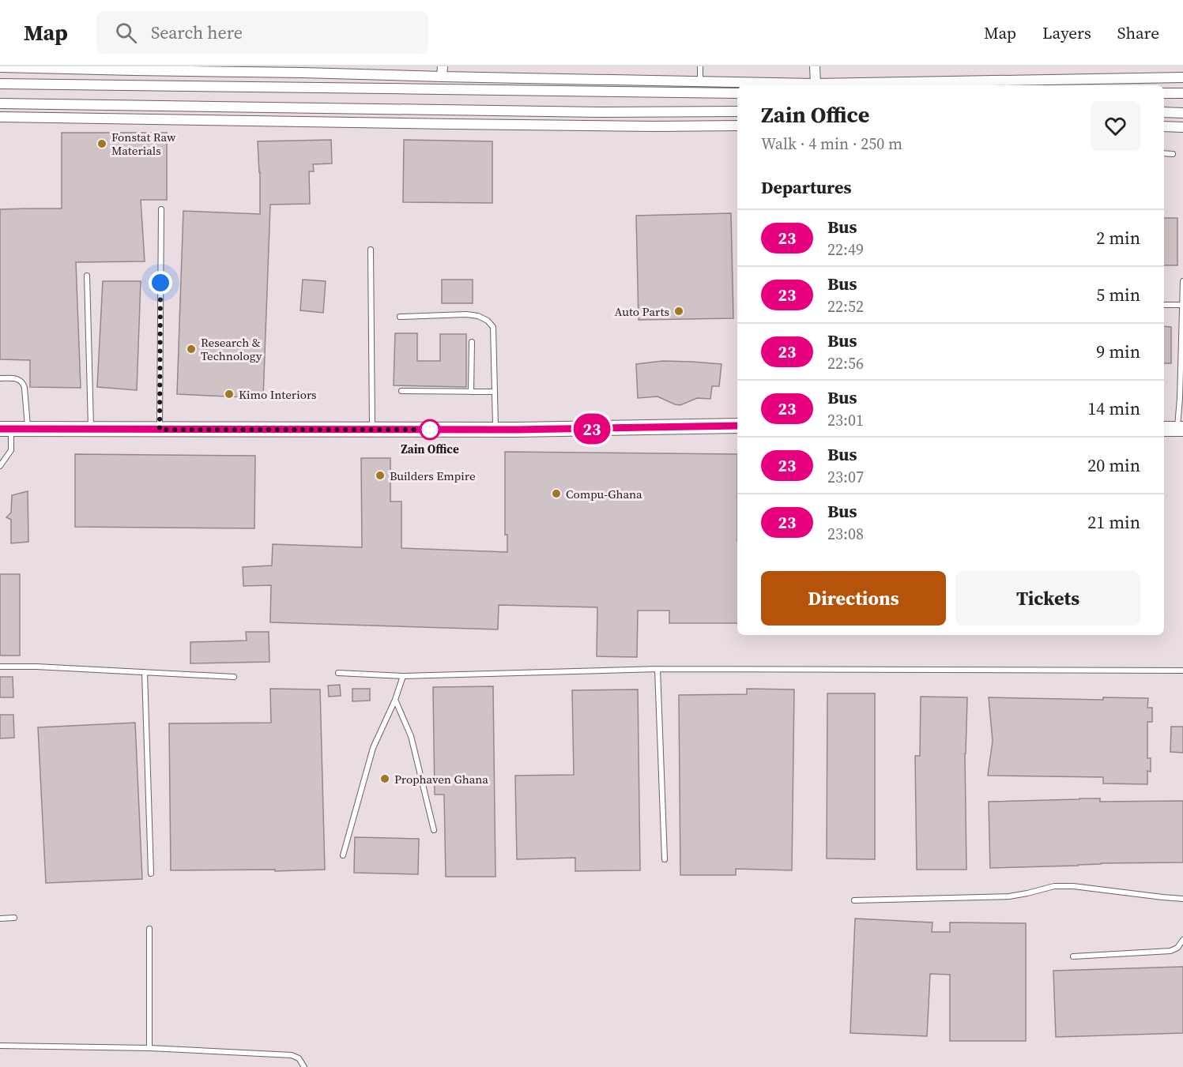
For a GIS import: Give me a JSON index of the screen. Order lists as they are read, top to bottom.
{
  "places": [
    "Fonstat Raw Materials",
    "Auto Parts",
    "Research & Technology",
    "Kimo Interiors",
    "Zain Office",
    "Builders Empire",
    "Compu-Ghana",
    "Prophaven Ghana"
  ],
  "lines": ["bus line 23"],
  "page": {
    "header": "Map",
    "search": "Search here",
    "nav": ["Map", "Layers", "Share"],
    "on_map": "23",
    "heading": [
      ["Zain Office", "Walk · 4 min · 250 m"],
      "Departures"
    ],
    "list": [
      {
        "mark": "23",
        "name": "Bus",
        "note": "22:49",
        "value": "2 min"
      },
      {
        "mark": "23",
        "name": "Bus",
        "note": "22:52",
        "value": "5 min"
      },
      {
        "mark": "23",
        "name": "Bus",
        "note": "22:56",
        "value": "9 min"
      },
      {
        "mark": "23",
        "name": "Bus",
        "note": "23:01",
        "value": "14 min"
      },
      {
        "mark": "23",
        "name": "Bus",
        "note": "23:07",
        "value": "20 min"
      },
      {
        "mark": "23",
        "name": "Bus",
        "note": "23:08",
        "value": "21 min"
      }
    ],
    "buttons": ["Directions", "Tickets"]
  }
}
